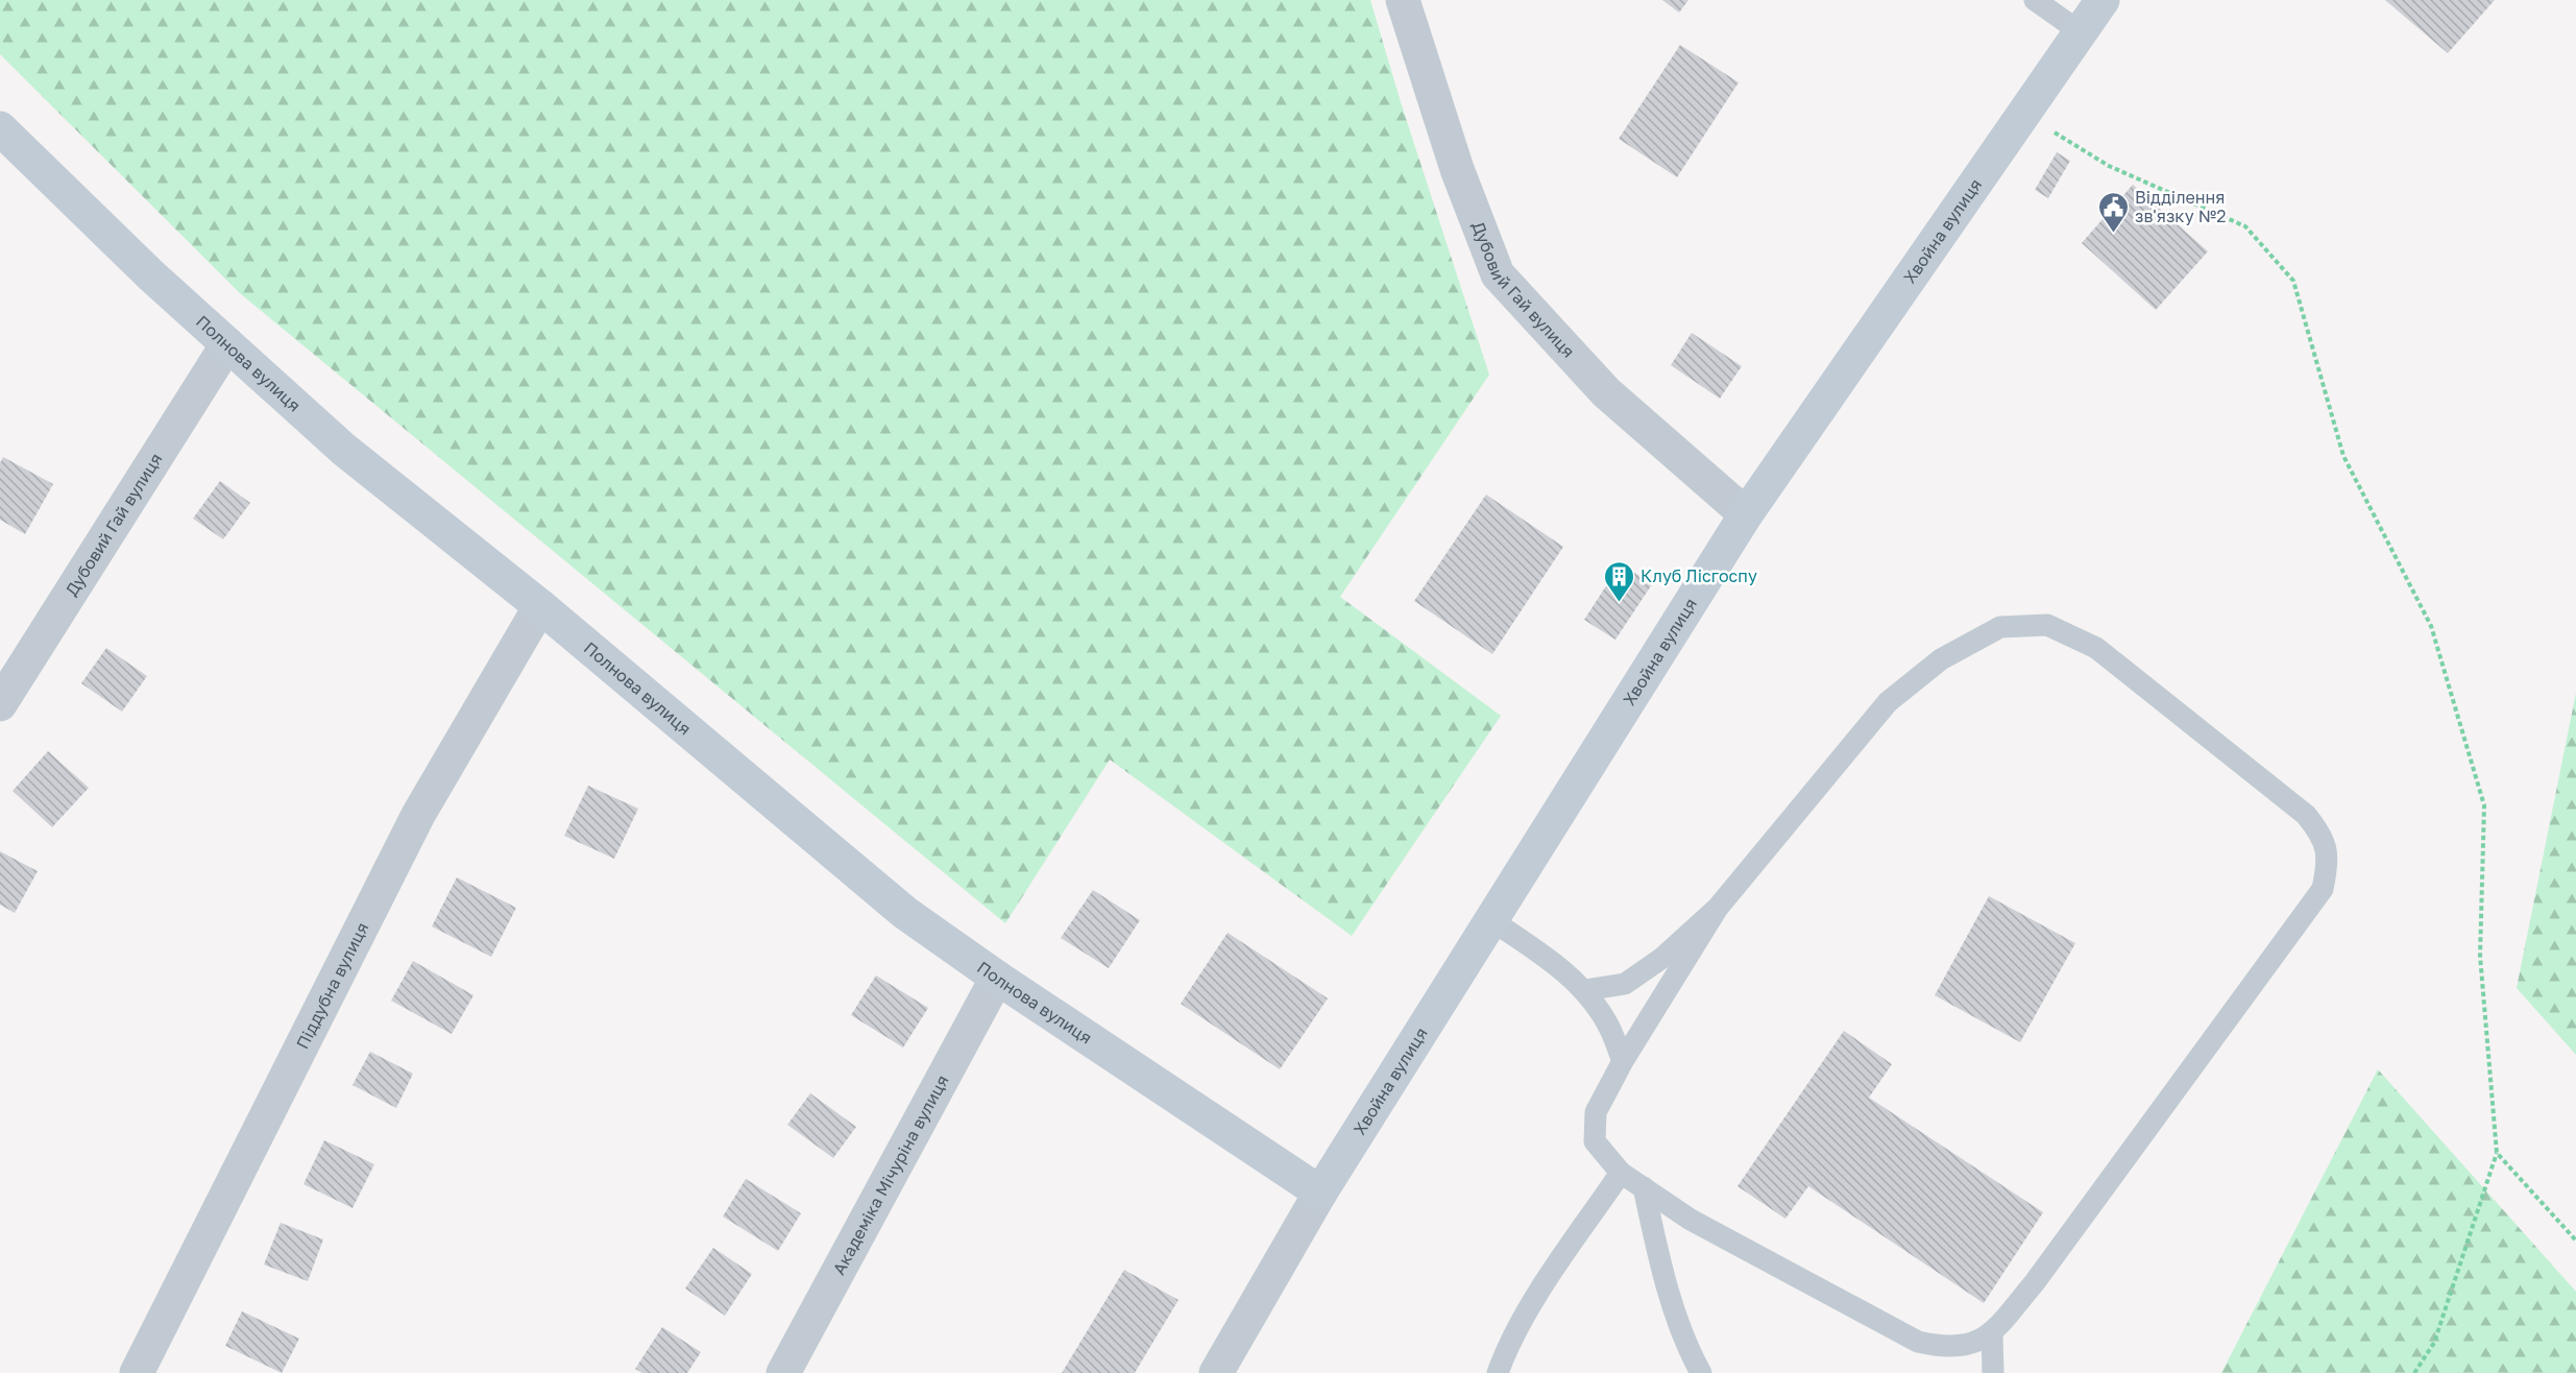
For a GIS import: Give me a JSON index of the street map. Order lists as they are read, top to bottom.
{
  "streets": {
    "street": [
      "Хвойна вулиця",
      "Дубовий Гай вулиця",
      "Полнова вулиця",
      "Піддубна вулиця",
      "Академіка Мічуріна вулиця"
    ]
  },
  "crossings": [
    ["Хвойна вулиця", "Дубовий Гай вулиця"],
    ["Хвойна вулиця", "Полнова вулиця"],
    ["Дубовий Гай вулиця", "Полнова вулиця"],
    ["Полнова вулиця", "Піддубна вулиця"],
    ["Полнова вулиця", "Академіка Мічуріна вулиця"]
  ],
  "places": {
    "public building": ["Відділення зв'язку №2"],
    "building": ["Клуб Лісгоспу"]
  }
}
